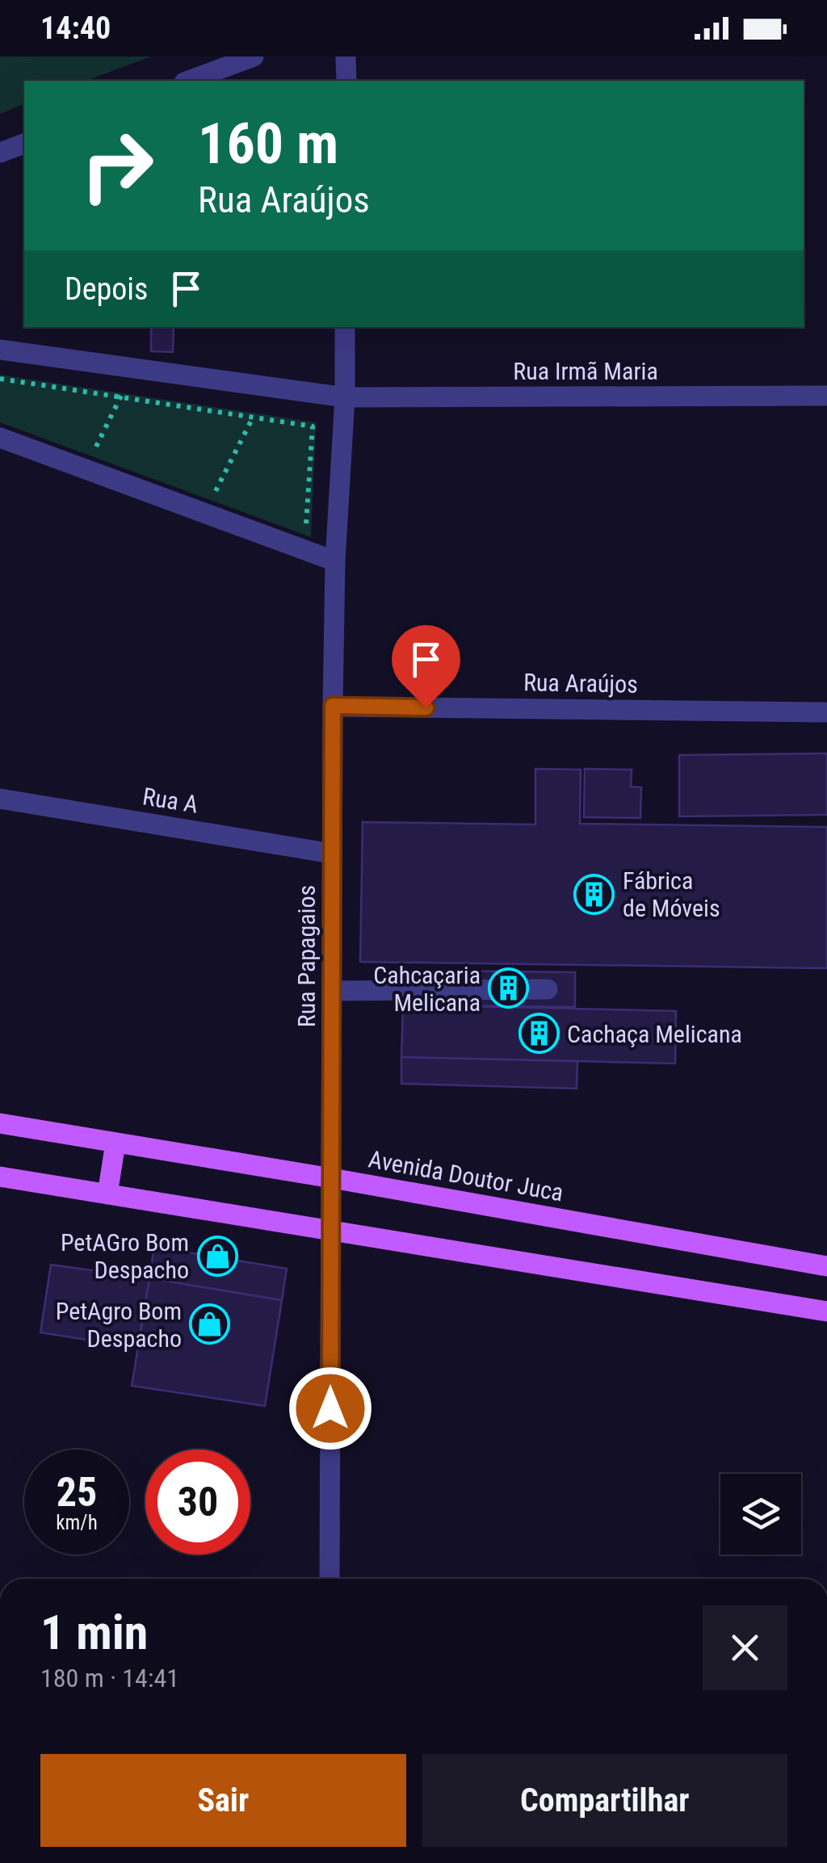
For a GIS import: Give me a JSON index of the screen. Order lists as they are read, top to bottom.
{
  "streets": {
    "main road": ["Avenida Doutor Juca"],
    "street": [
      "Rua Irmã Maria",
      "Rua Araújos",
      "Rua A",
      "Rua Papagaios"
    ]
  },
  "crossings": [
    ["Rua Irmã Maria", "Rua Papagaios"],
    ["Rua Araújos", "Rua Papagaios"],
    ["Rua A", "Rua Papagaios"],
    ["Rua Papagaios", "Avenida Doutor Juca"]
  ],
  "places": {
    "building": ["Fábrica de Móveis", "Cahcaçaria Melicana", "Cachaça Melicana"],
    "shop": ["PetAGro Bom Despacho", "PetAgro Bom Despacho"]
  },
  "page": {
    "status": "14:40",
    "turn": ["160 m", "Rua Araújos"],
    "then": "Depois",
    "speed": "25 km/h",
    "limit": "30",
    "heading": ["1 min", "180 m · 14:41"],
    "buttons": ["Sair", "Compartilhar"]
  }
}
